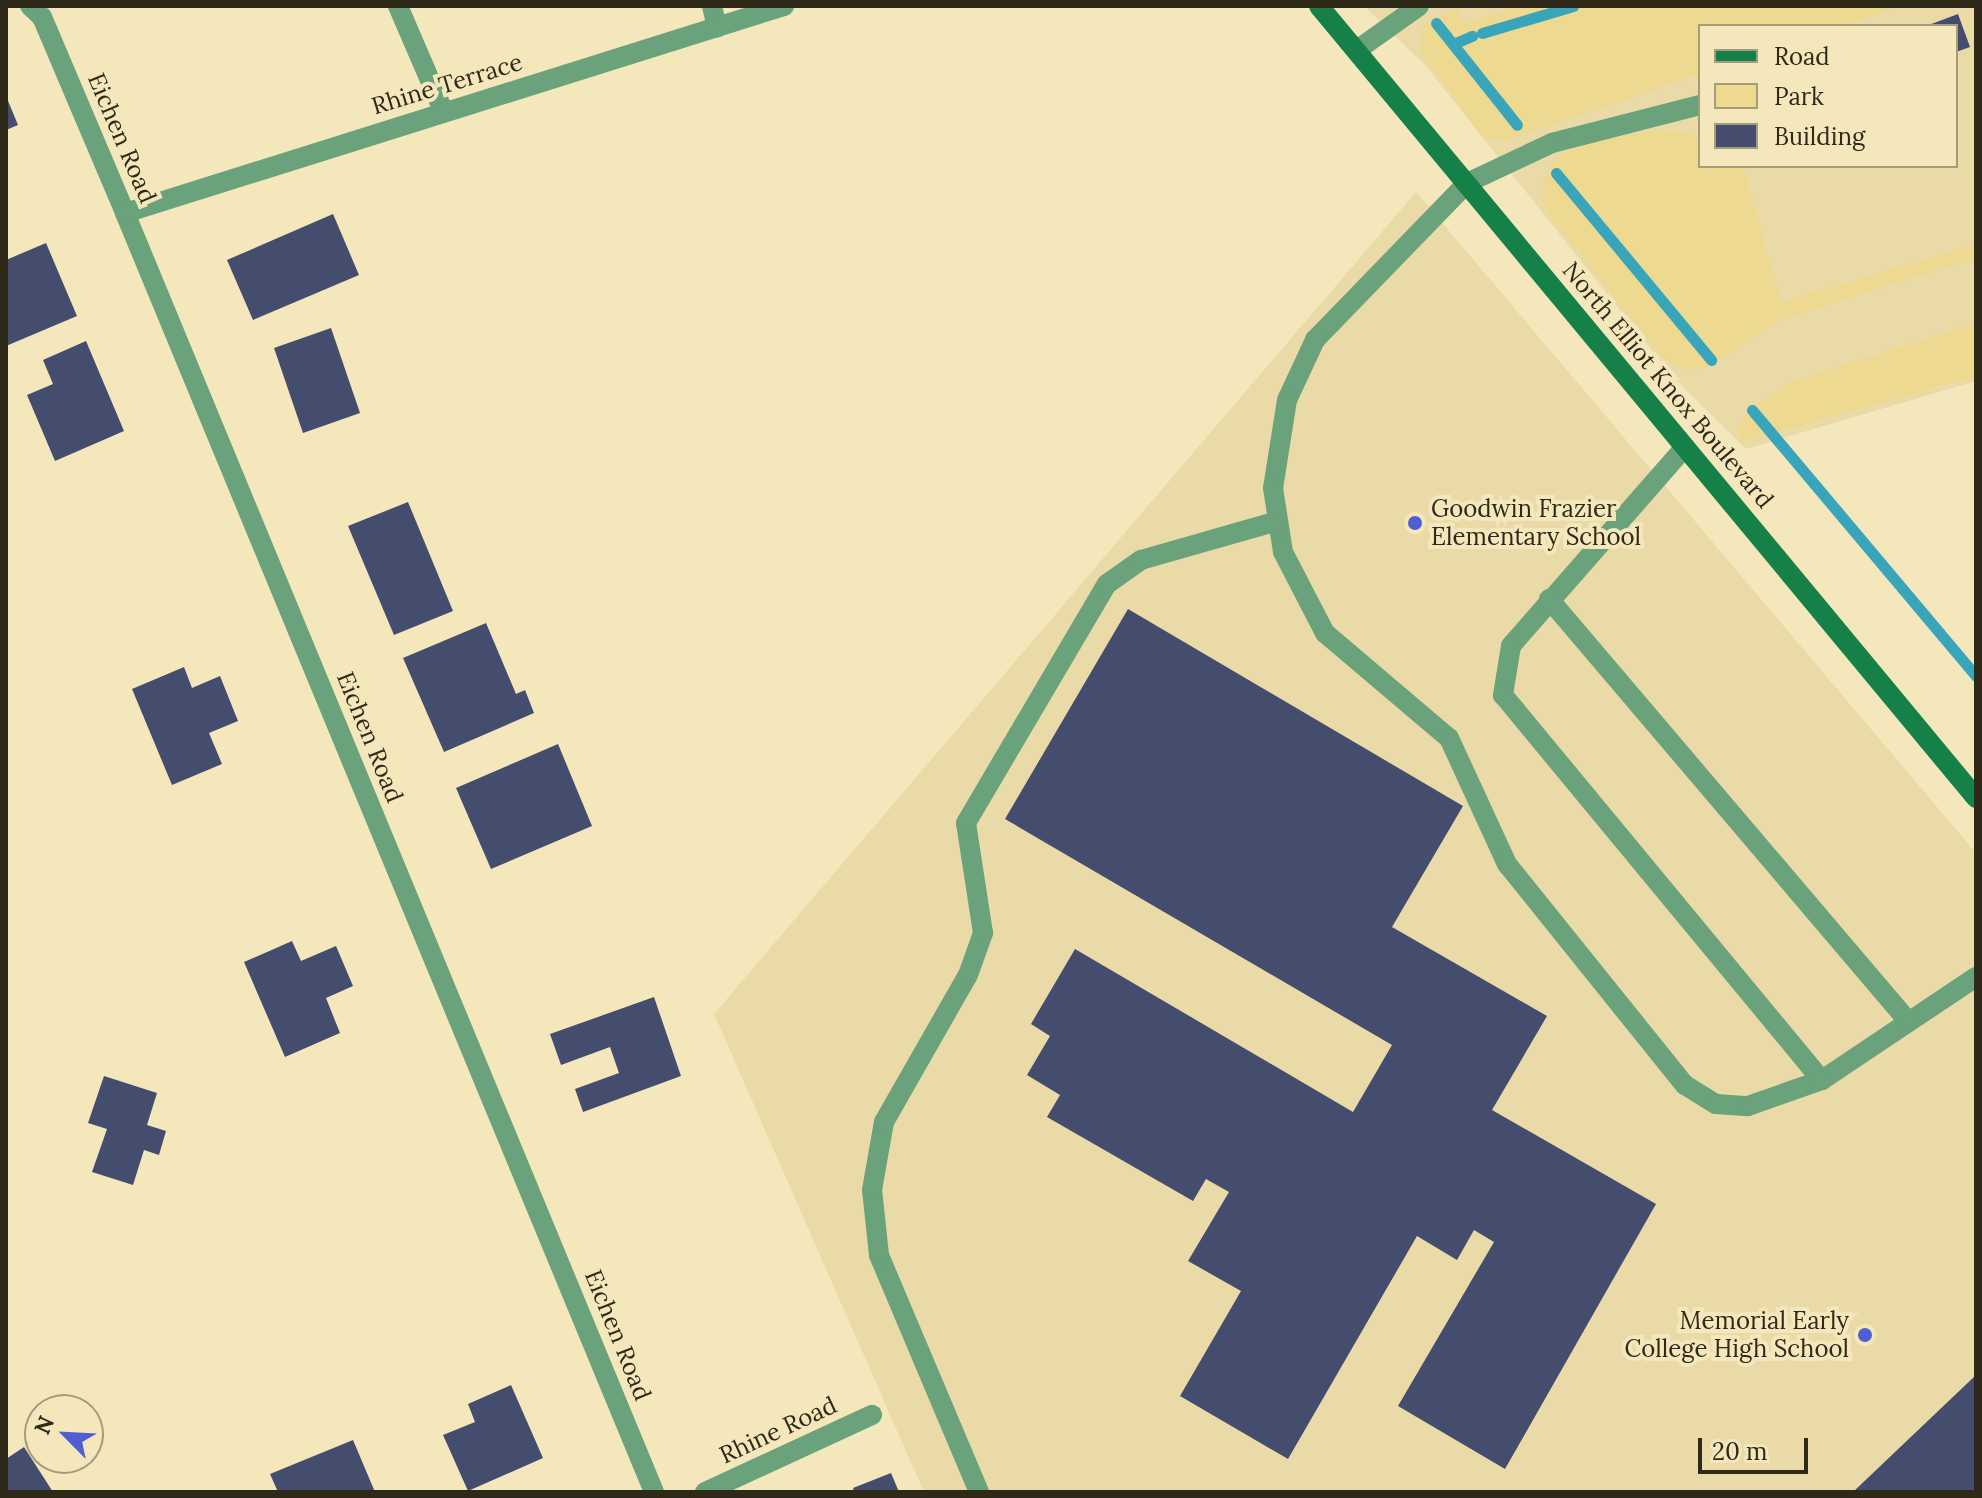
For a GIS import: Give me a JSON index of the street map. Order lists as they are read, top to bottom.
{
  "streets": {
    "main road": ["North Elliot Knox Boulevard"],
    "street": ["Rhine Terrace", "Eichen Road", "Rhine Road"]
  },
  "crossings": [
    ["Rhine Terrace", "Eichen Road"]
  ],
  "places": ["Goodwin Frazier Elementary School", "Memorial Early College High School"],
  "legend": ["Road", "Park", "Building"],
  "scale_bar": "20 m",
  "north": "top left"
}
